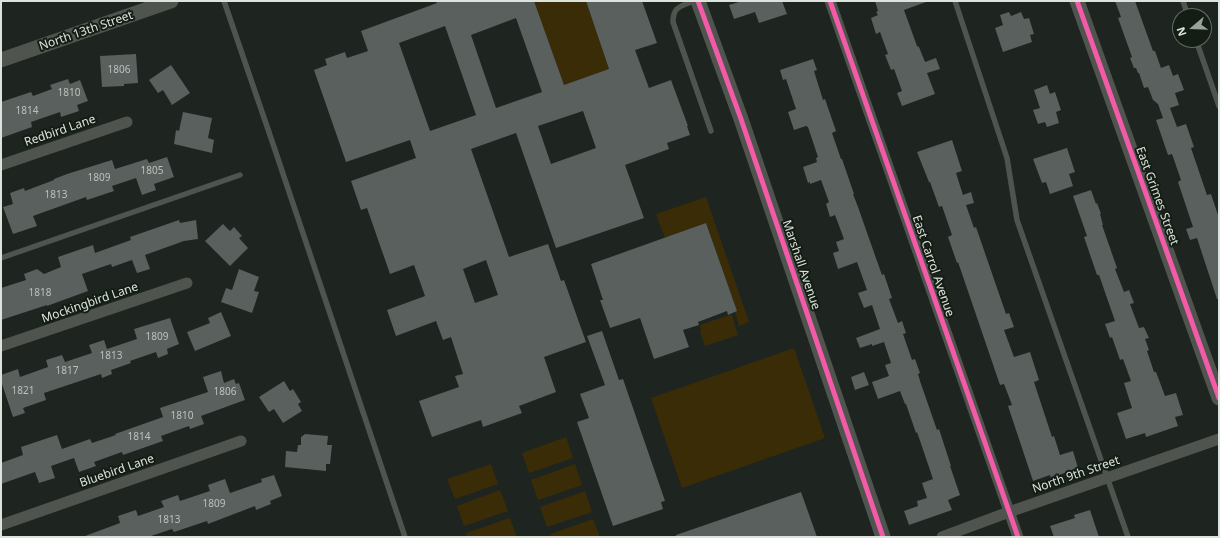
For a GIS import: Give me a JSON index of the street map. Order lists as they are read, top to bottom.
{
  "streets": {
    "street": [
      "North 13th Street",
      "Redbird Lane",
      "East Grimes Street",
      "Marshall Avenue",
      "East Carrol Avenue",
      "Mockingbird Lane",
      "Bluebird Lane",
      "North 9th Street"
    ]
  },
  "crossings": [
    ["East Carrol Avenue", "North 9th Street"]
  ],
  "house_numbers": [
    "1806",
    "1810",
    "1814",
    "1805",
    "1809",
    "1813",
    "1818",
    "1809",
    "1813",
    "1817",
    "1821",
    "1806",
    "1810",
    "1814",
    "1809",
    "1813"
  ],
  "north": "left"
}
